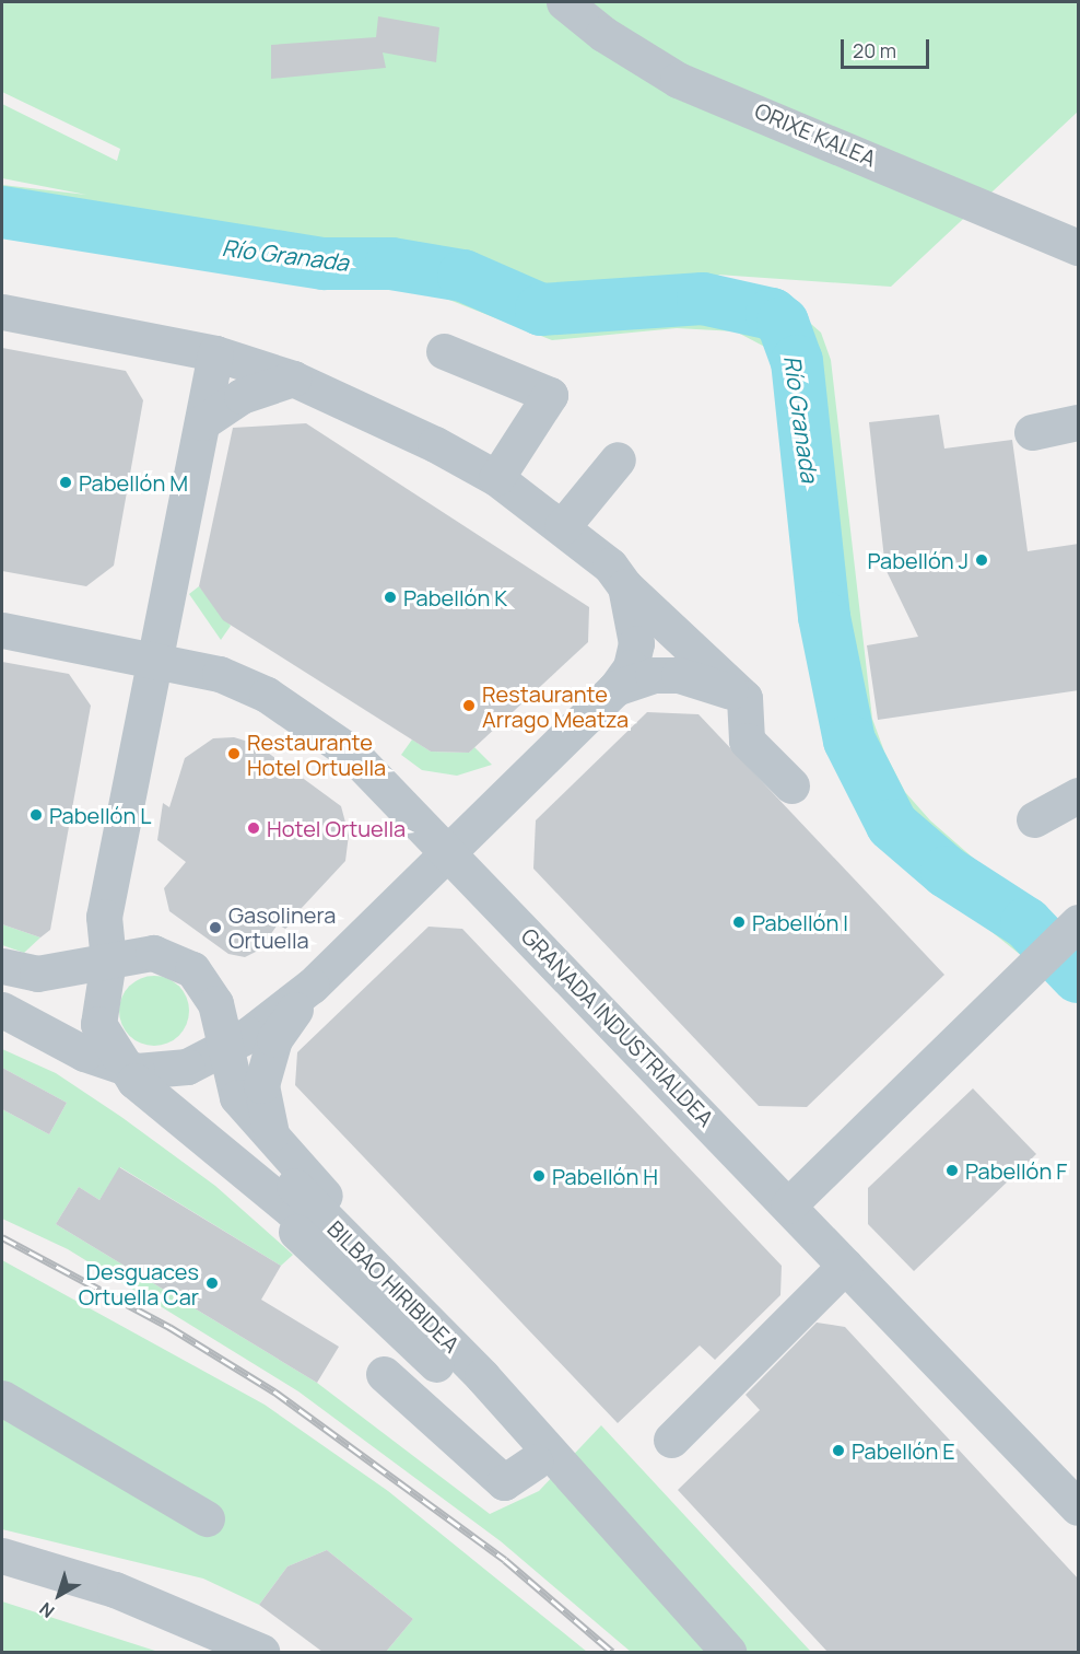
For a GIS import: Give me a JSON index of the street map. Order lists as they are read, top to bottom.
{
  "streets": {
    "street": ["ORIXE KALEA", "GRANADA INDUSTRIALDEA", "BILBAO HIRIBIDEA"]
  },
  "water": ["Río Granada"],
  "places": [
    "Pabellón M",
    "Pabellón J",
    "Pabellón K",
    "Restaurante Arrago Meatza",
    "Restaurante Hotel Ortuella",
    "Pabellón L",
    "Hotel Ortuella",
    "Pabellón I",
    "Gasolinera Ortuella",
    "Pabellón F",
    "Pabellón H",
    "Desguaces Ortuella Car",
    "Pabellón E"
  ],
  "scale_bar": "20 m",
  "north": "bottom left"
}
